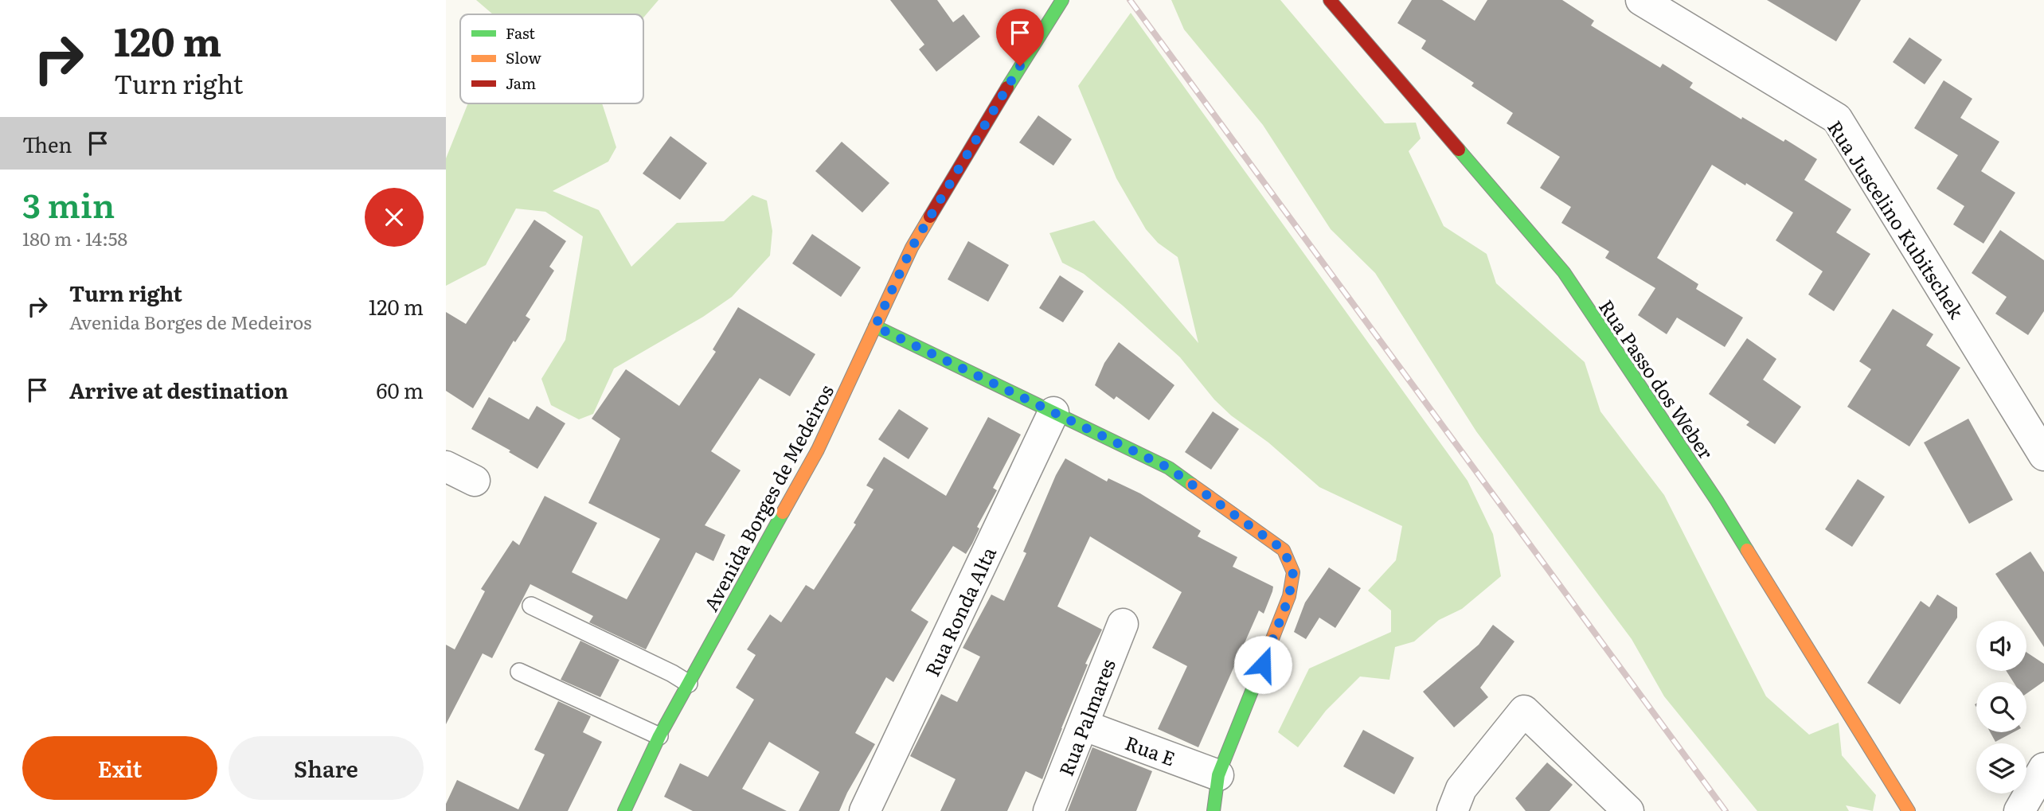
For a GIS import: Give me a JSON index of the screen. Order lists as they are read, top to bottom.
{
  "streets": {
    "street": [
      "Rua Juscelino Kubitschek",
      "Rua Passo dos Weber",
      "Avenida Borges de Medeiros",
      "Rua Ronda Alta",
      "Rua Palmares",
      "Rua E"
    ]
  },
  "crossings": [
    ["Rua Palmares", "Rua E"]
  ],
  "legend": ["Fast", "Slow", "Jam"],
  "page": {
    "turn": ["120 m", "Turn right"],
    "then": "Then",
    "heading": ["3 min", "180 m · 14:58"],
    "list": [
      {
        "name": "Turn right",
        "note": "Avenida Borges de Medeiros",
        "value": "120 m"
      },
      {
        "name": "Arrive at destination",
        "value": "60 m"
      }
    ],
    "buttons": ["Exit", "Share"]
  }
}
